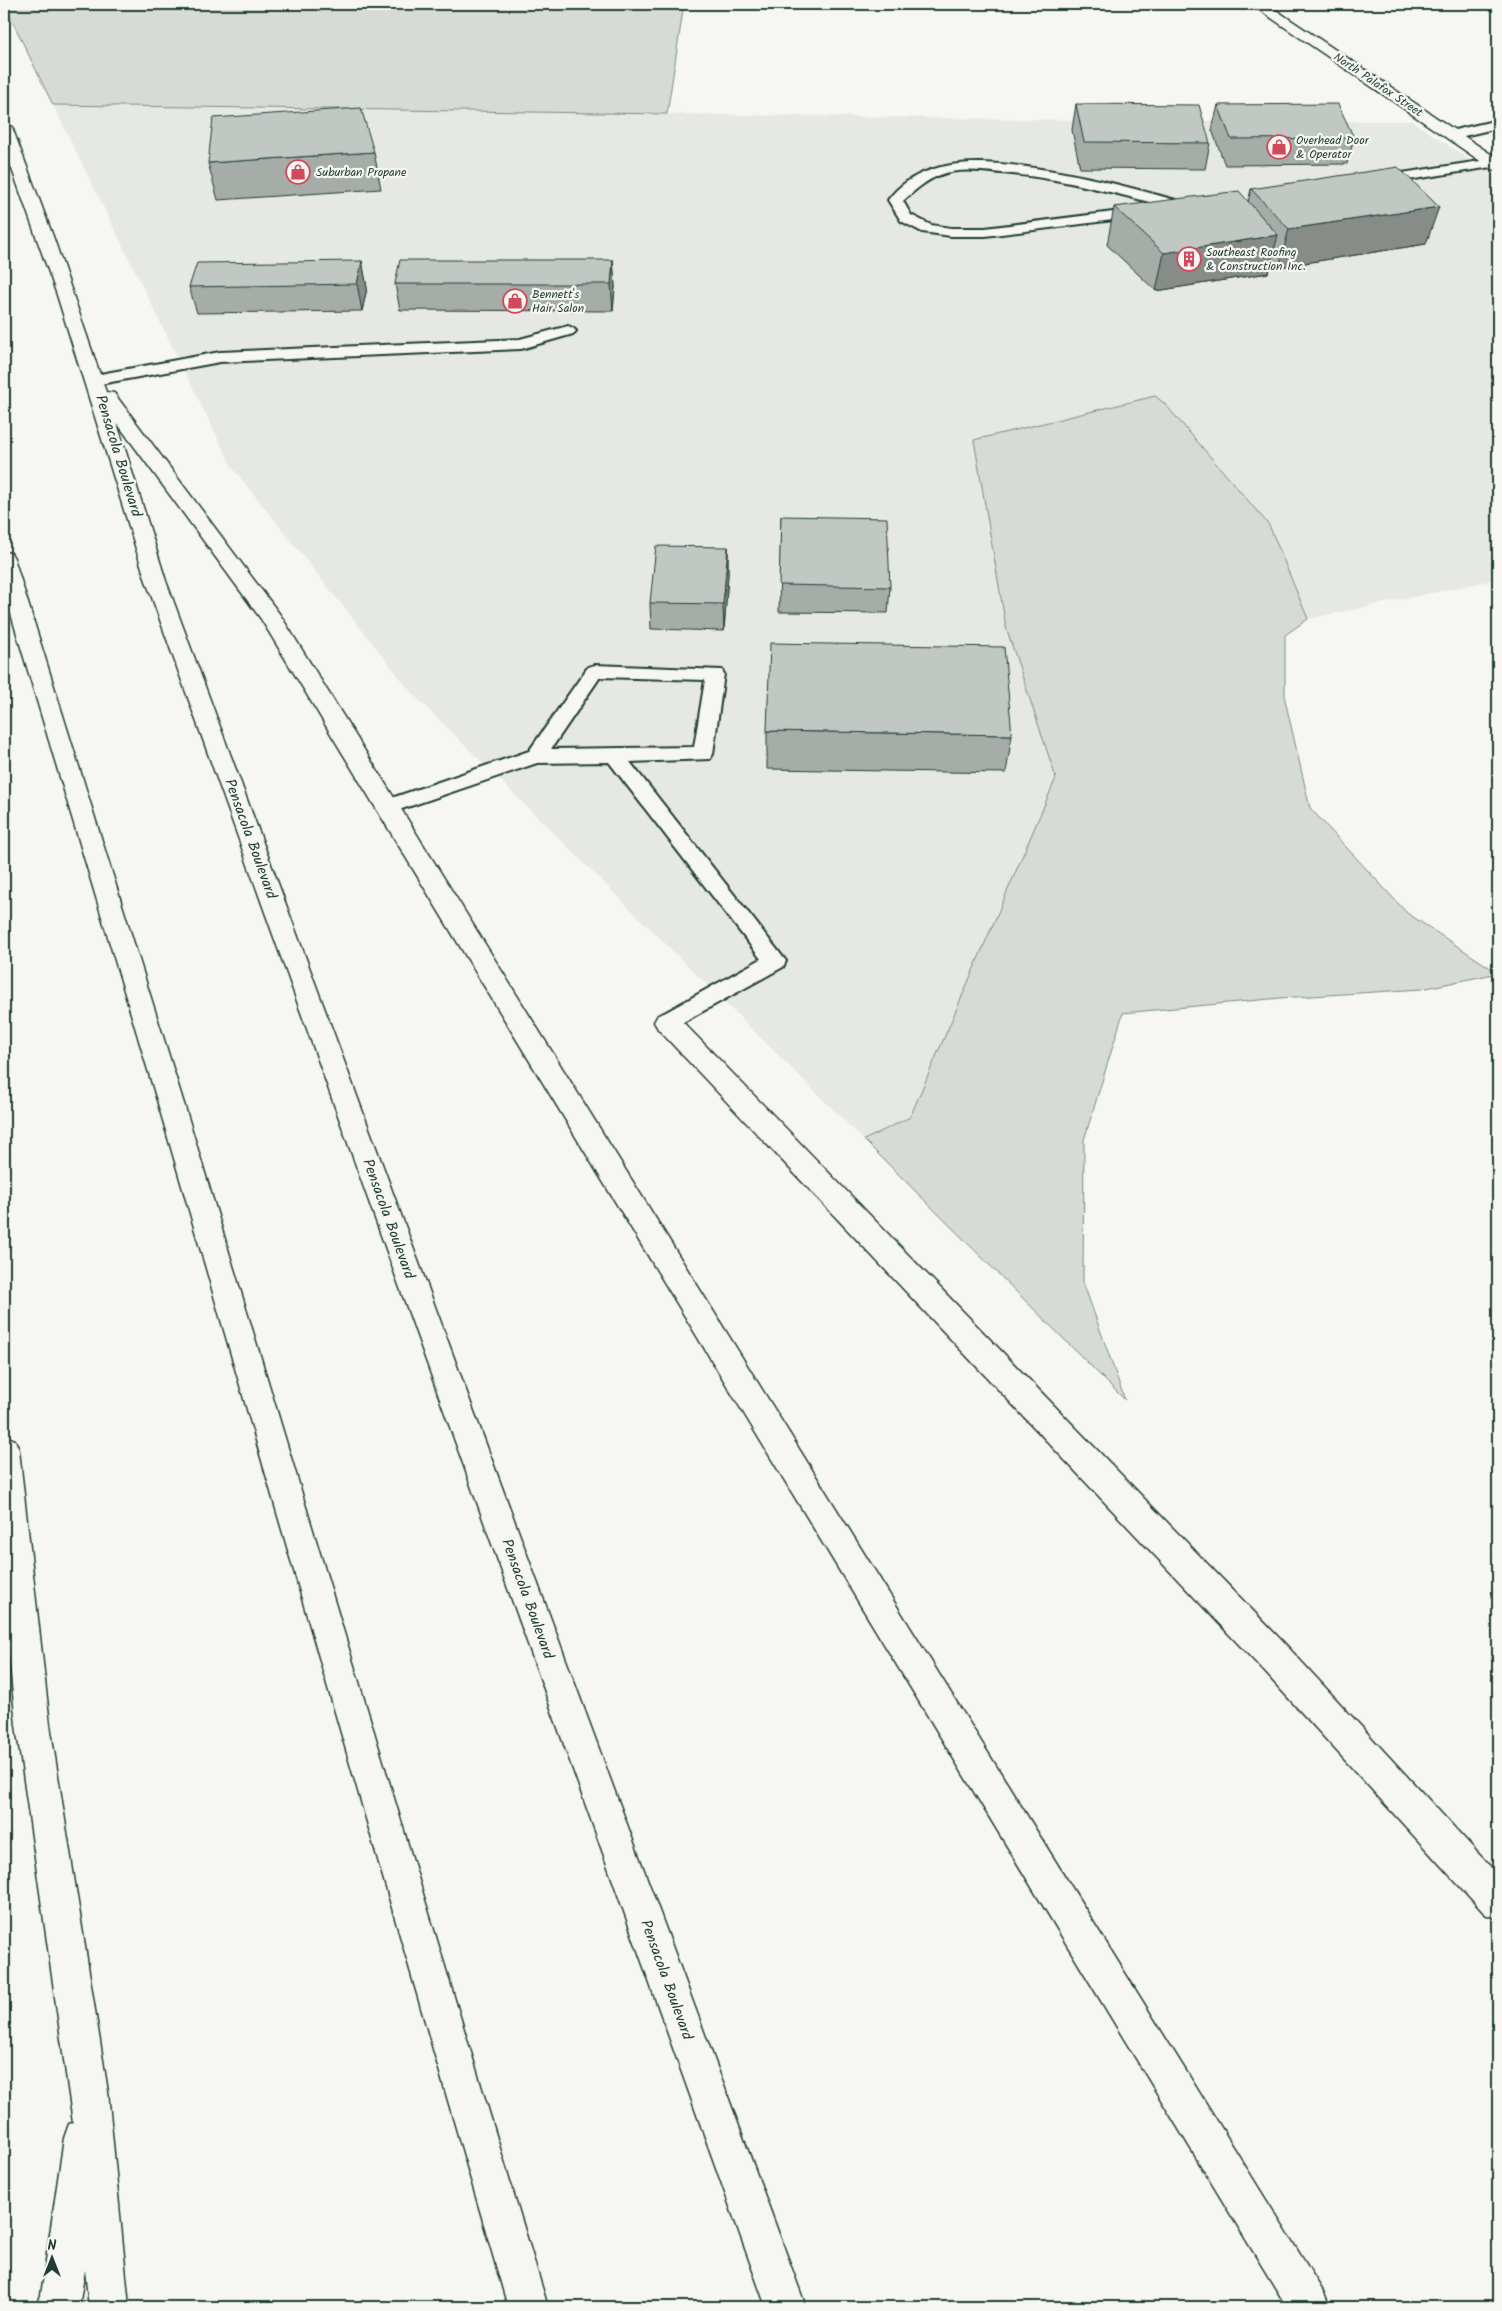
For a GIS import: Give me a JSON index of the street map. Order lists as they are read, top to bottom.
{
  "streets": {
    "main road": ["North Palafox Street", "Pensacola Boulevard"]
  },
  "places": {
    "shop": ["Overhead Door & Operator", "Suburban Propane", "Bennett's Hair Salon"],
    "building": ["Southeast Roofing & Construction Inc."]
  },
  "north": "top"
}
